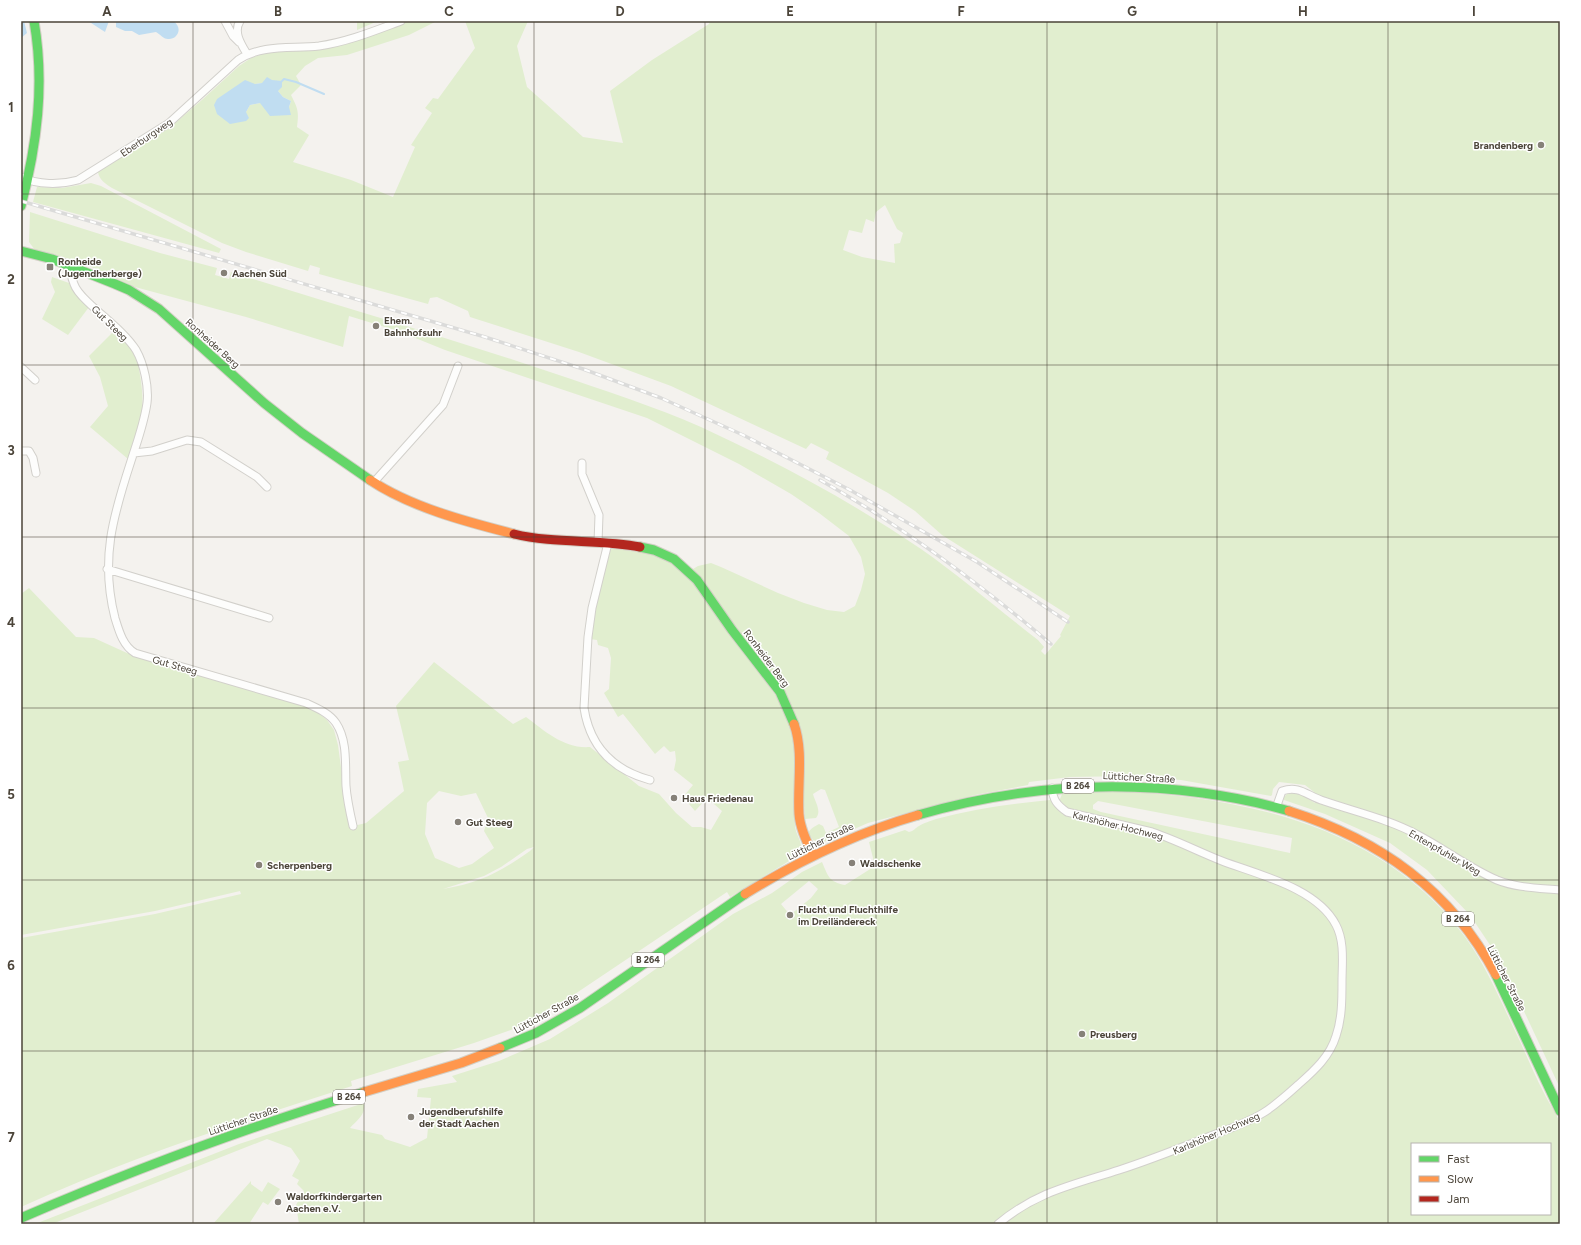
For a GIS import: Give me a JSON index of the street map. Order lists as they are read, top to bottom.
{
  "streets": {
    "main road": ["Ronheider Berg", "Lütticher Straße", "B 264"],
    "street": [
      "Eberburgweg",
      "Gut Steeg",
      "Karlshöher Hochweg",
      "Entenpfuhler Weg"
    ]
  },
  "crossings": [
    ["Gut Steeg", "Ronheider Berg"],
    ["Ronheider Berg", "Lütticher Straße"],
    ["Lütticher Straße", "Karlshöher Hochweg"],
    ["Lütticher Straße", "Entenpfuhler Weg"]
  ],
  "places": {
    "other": [
      "Brandenberg",
      "Aachen Süd",
      "Ehem. Bahnhofsuhr",
      "Haus Friedenau",
      "Gut Steeg",
      "Waldschenke",
      "Scherpenberg",
      "Flucht und Fluchthilfe im Dreiländereck",
      "Preusberg",
      "Jugendberufshilfe der Stadt Aachen",
      "Waldorfkindergarten Aachen e.V."
    ],
    "transit": ["Ronheide (Jugendherberge)"]
  },
  "legend": ["Fast", "Slow", "Jam"],
  "grid": {
    "columns": [
      "A",
      "B",
      "C",
      "D",
      "E",
      "F",
      "G",
      "H",
      "I"
    ],
    "rows": [
      "1",
      "2",
      "3",
      "4",
      "5",
      "6",
      "7"
    ]
  }
}
